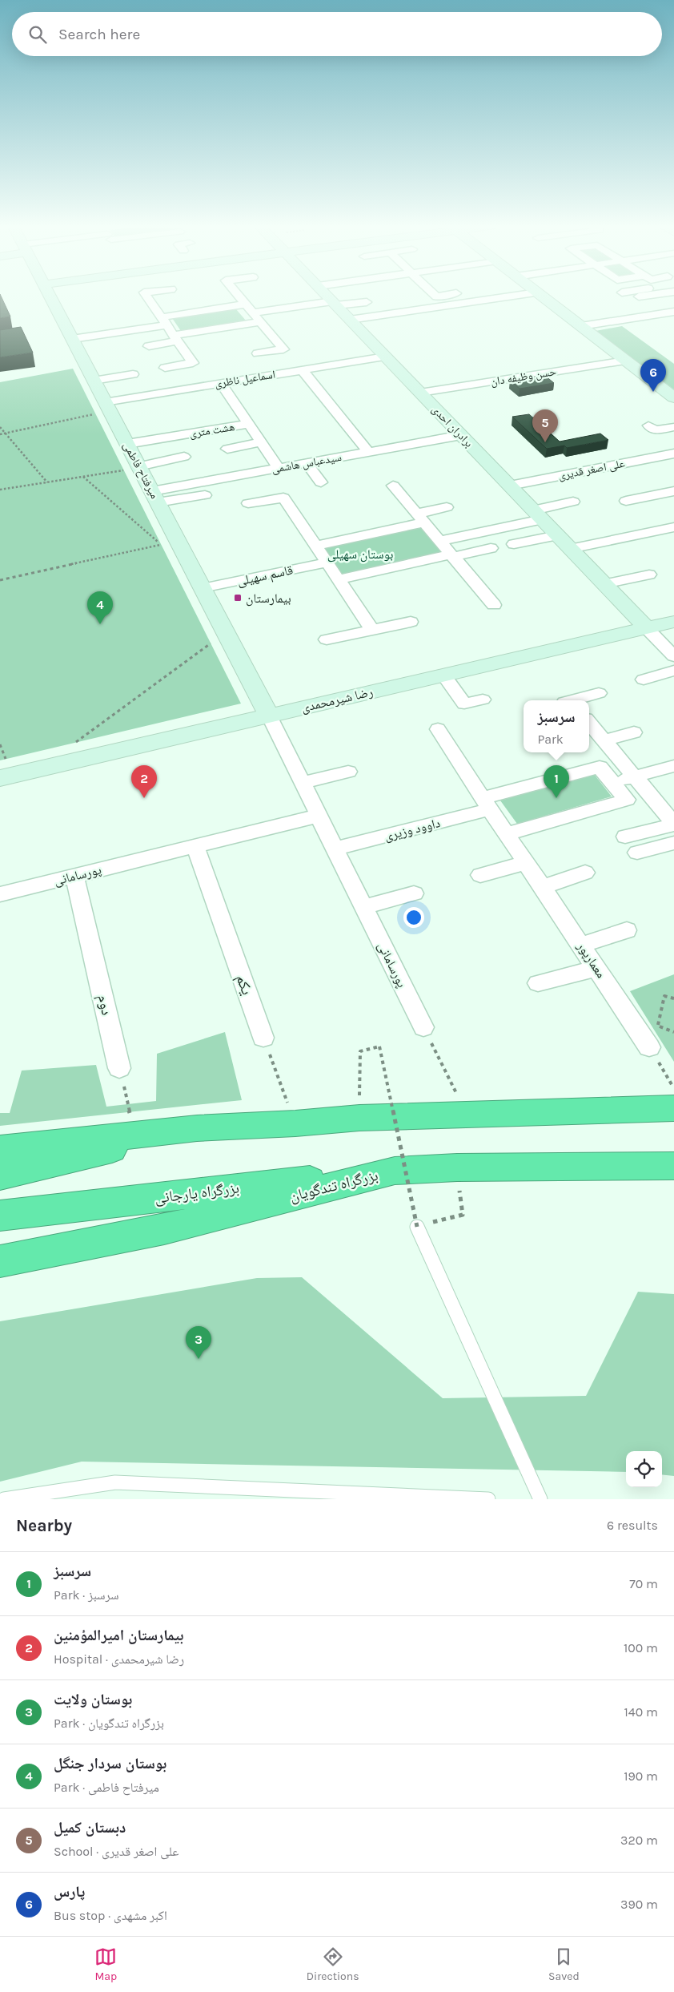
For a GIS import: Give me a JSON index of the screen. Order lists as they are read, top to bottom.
{
  "streets": {
    "highway": ["بزرگراه تندگویان", "بزرگراه یارجانی"],
    "street": [
      "حسن وظیفه دان",
      "اسماعیل ناظری",
      "برادران احدی",
      "هشت متری",
      "سیدعباس هاشمی",
      "علی اصغر قدیری",
      "میرفتاح فاطمی",
      "قاسم سهیلی",
      "رضا شیرمحمدی",
      "داوود وزیری",
      "پورسامانی",
      "معمارپور",
      "یکم",
      "دوم"
    ]
  },
  "crossings": [
    ["حسن وظیفه دان", "برادران احدی"],
    ["اسماعیل ناظری", "برادران احدی"],
    ["اسماعیل ناظری", "هشت متری"],
    ["اسماعیل ناظری", "میرفتاح فاطمی"],
    ["برادران احدی", "سیدعباس هاشمی"],
    ["برادران احدی", "علی اصغر قدیری"],
    ["برادران احدی", "رضا شیرمحمدی"],
    ["هشت متری", "میرفتاح فاطمی"],
    ["سیدعباس هاشمی", "میرفتاح فاطمی"],
    ["میرفتاح فاطمی", "قاسم سهیلی"],
    ["میرفتاح فاطمی", "رضا شیرمحمدی"],
    ["میرفتاح فاطمی", "پورسامانی"],
    ["رضا شیرمحمدی", "پورسامانی"],
    ["داوود وزیری", "پورسامانی"],
    ["داوود وزیری", "معمارپور"],
    ["پورسامانی", "یکم"],
    ["پورسامانی", "دوم"],
    ["بزرگراه تندگویان", "بزرگراه یارجانی"]
  ],
  "parks": ["بوستان سهیلی"],
  "places": {
    "transit": ["بیمارستان"]
  },
  "page": {
    "search": "Search here",
    "pins": [
      "6",
      "5",
      "4",
      "1",
      "2",
      "3"
    ],
    "popup": ["سرسبز", "Park"],
    "heading": ["Nearby", "6 results"],
    "list": [
      {
        "mark": "1",
        "name": "سرسبز",
        "note": "Park · سرسبز",
        "value": "70 m"
      },
      {
        "mark": "2",
        "name": "بیمارستان امیرالمؤمنین",
        "note": "Hospital · رضا شیرمحمدی",
        "value": "100 m"
      },
      {
        "mark": "3",
        "name": "بوستان ولایت",
        "note": "Park · بزرگراه تندگویان",
        "value": "140 m"
      },
      {
        "mark": "4",
        "name": "بوستان سردار جنگل",
        "note": "Park · میرفتاح فاطمی",
        "value": "190 m"
      },
      {
        "mark": "5",
        "name": "دبستان کمیل",
        "note": "School · علی اصغر قدیری",
        "value": "320 m"
      },
      {
        "mark": "6",
        "name": "پارس",
        "note": "Bus stop · اکبر مشهدی",
        "value": "390 m"
      }
    ],
    "nav": ["Map", "Directions", "Saved"]
  }
}
